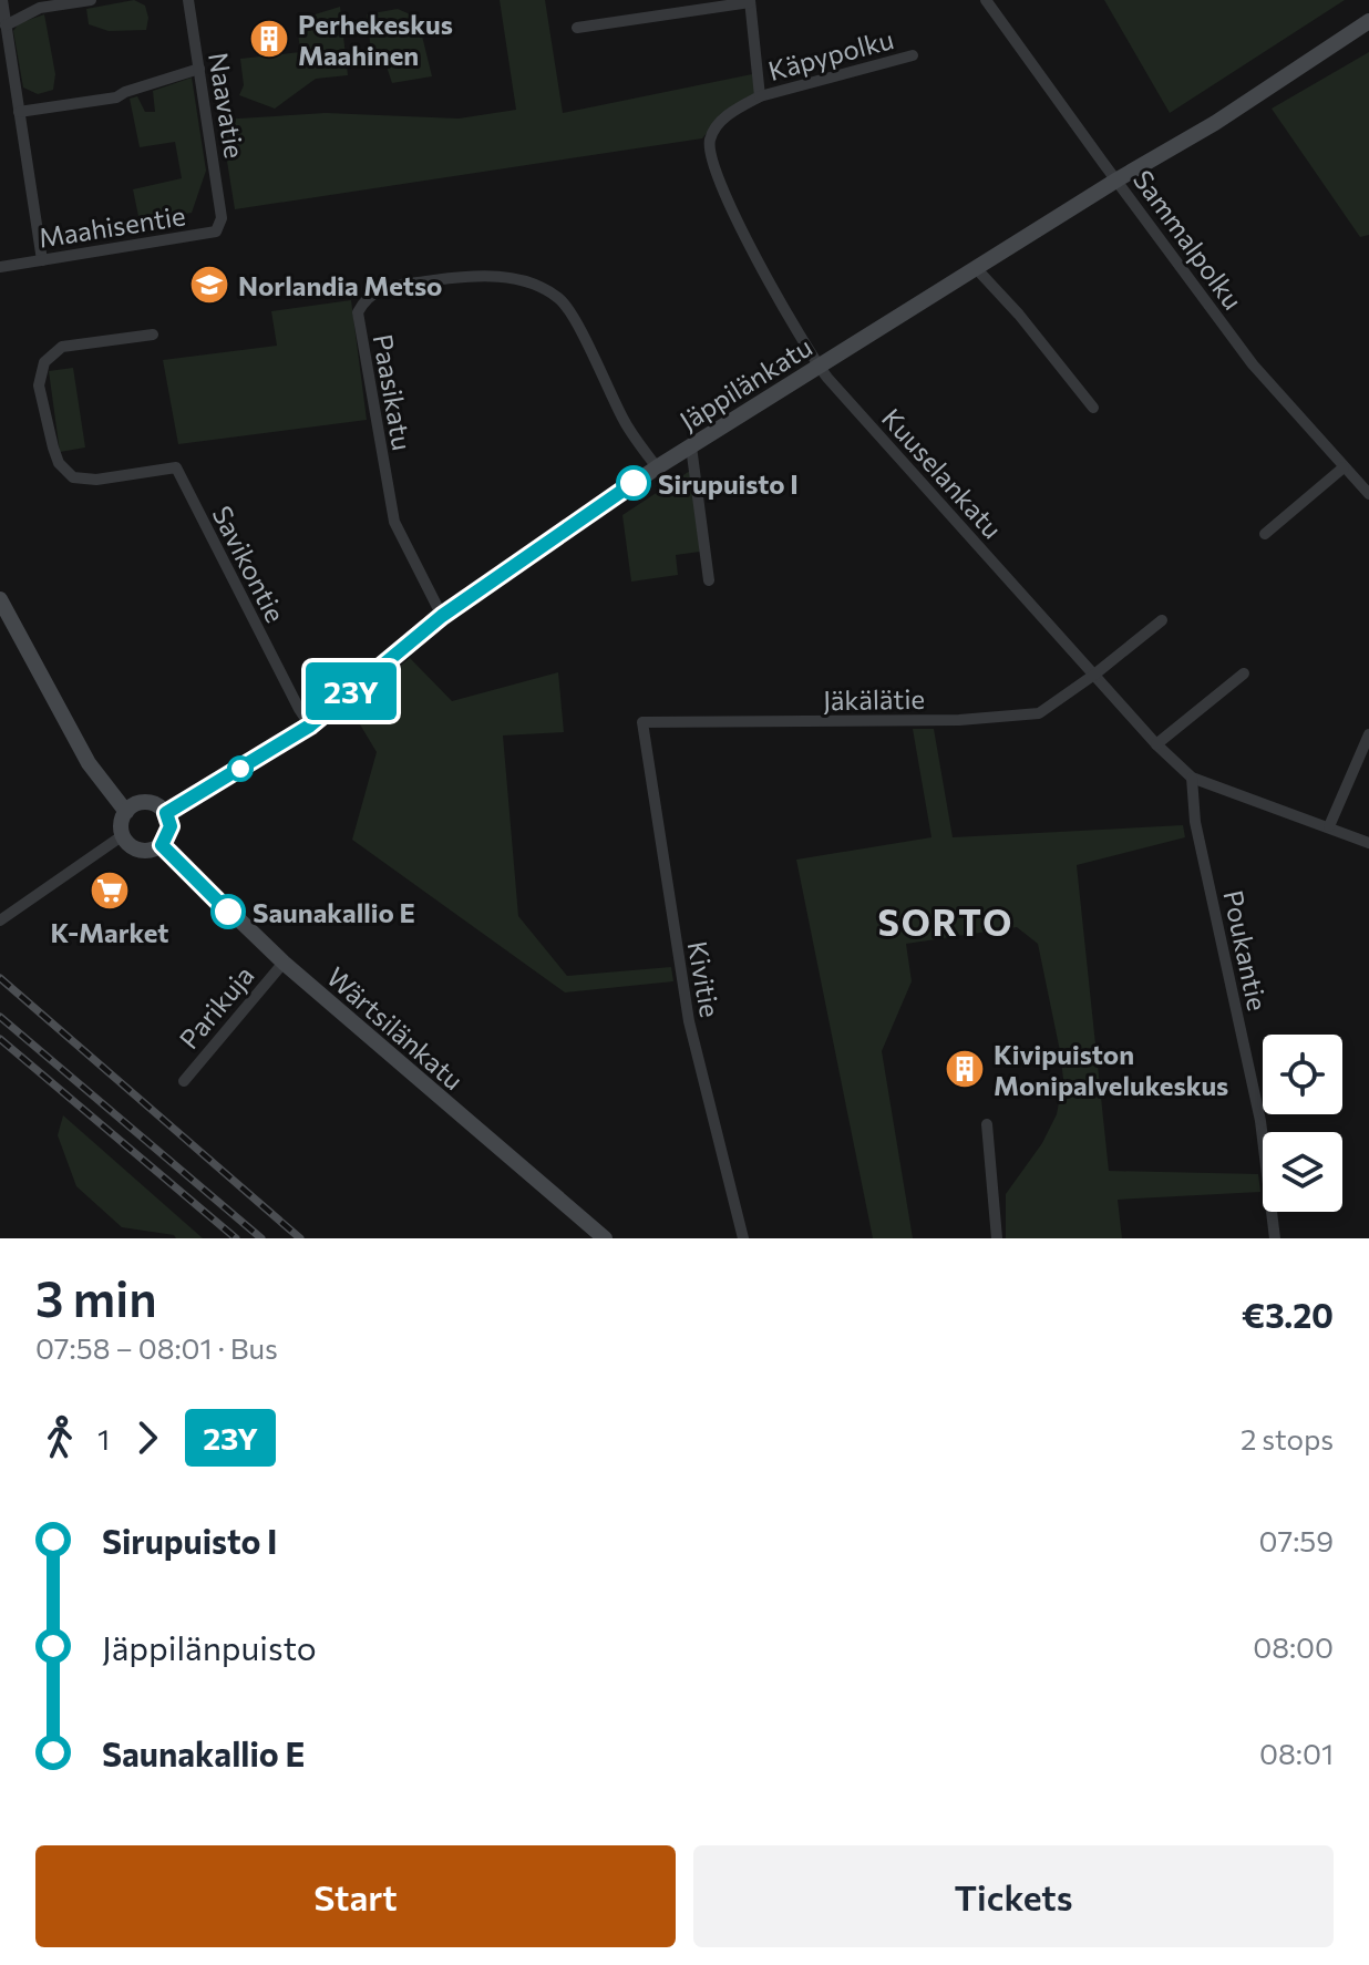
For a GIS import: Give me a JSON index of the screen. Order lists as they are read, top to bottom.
{
  "streets": {
    "street": [
      "Käpypolku",
      "Naavatie",
      "Maahisentie",
      "Sammalpolku",
      "Jäppilänkatu",
      "Paasikatu",
      "Kuuselankatu",
      "Savikontie",
      "Jäkälätie",
      "Poukantie",
      "Kivitie",
      "Parikuja",
      "Wärtsilänkatu"
    ]
  },
  "crossings": [
    ["Käpypolku", "Kuuselankatu"],
    ["Naavatie", "Maahisentie"],
    ["Sammalpolku", "Jäppilänkatu"],
    ["Jäppilänkatu", "Paasikatu"],
    ["Jäppilänkatu", "Kuuselankatu"],
    ["Jäppilänkatu", "Savikontie"],
    ["Jäppilänkatu", "Wärtsilänkatu"],
    ["Kuuselankatu", "Jäkälätie"],
    ["Kuuselankatu", "Poukantie"],
    ["Jäkälätie", "Kivitie"],
    ["Parikuja", "Wärtsilänkatu"]
  ],
  "districts": ["SORTO"],
  "places": {
    "building": ["Perhekeskus Maahinen", "Kivipuiston Monipalvelukeskus"],
    "school or university": ["Norlandia Metso"],
    "other": ["Sirupuisto I", "Saunakallio E"],
    "supermarket": ["K-Market"]
  },
  "lines": ["bus line 23Y"],
  "page": {
    "on_map": "23Y",
    "heading": ["3 min", "07:58 – 08:01 · Bus", "€3.20"],
    "legs": ["1", "23Y", "2 stops"],
    "list": [
      {
        "name": "Sirupuisto I",
        "value": "07:59"
      },
      {
        "name": "Jäppilänpuisto",
        "value": "08:00"
      },
      {
        "name": "Saunakallio E",
        "value": "08:01"
      }
    ],
    "buttons": ["Start", "Tickets"]
  }
}
